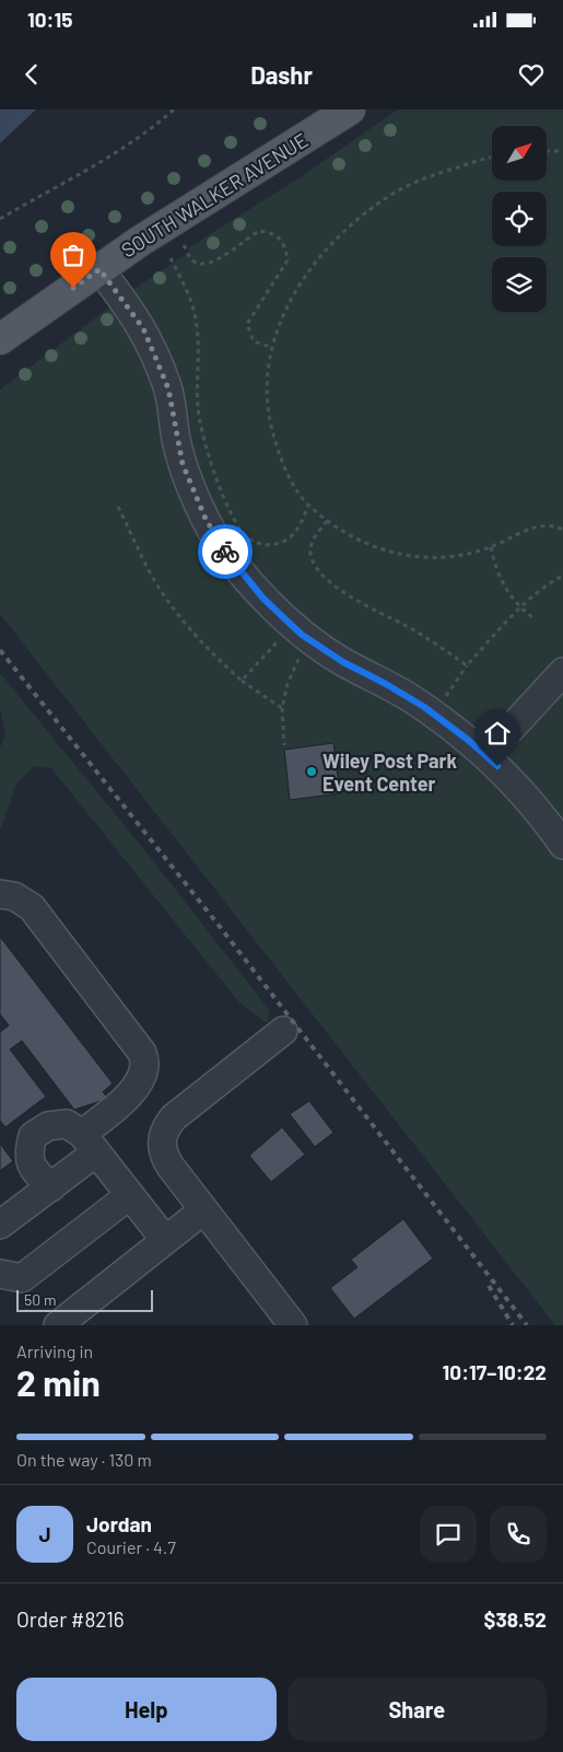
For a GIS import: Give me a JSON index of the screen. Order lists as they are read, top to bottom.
{
  "streets": {
    "main road": ["SOUTH WALKER AVENUE"]
  },
  "places": ["Wiley Post Park Event Center"],
  "scale_bar": "50 m",
  "north": "top right",
  "page": {
    "status": "10:15",
    "header": "Dashr",
    "scale": "50 m",
    "heading": ["2 min", "Arriving in", "10:17–10:22"],
    "panel": [
      "Jordan",
      "Courier · 4.7",
      "Order #8216",
      "$38.52"
    ],
    "bar": "On the way · 130 m",
    "round": "J",
    "buttons": ["Help", "Share"]
  }
}
